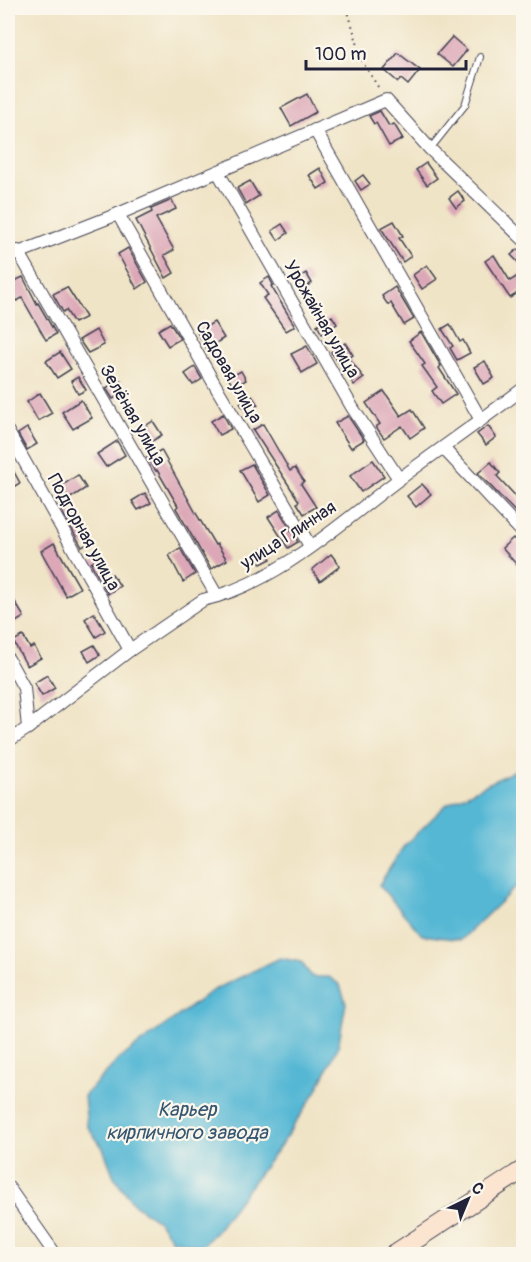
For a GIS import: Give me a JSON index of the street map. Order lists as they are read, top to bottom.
{
  "streets": {
    "street": [
      "Урожайная улица",
      "Садовая улица",
      "Зелёная улица",
      "Подгорная улица",
      "улица Глинная"
    ]
  },
  "crossings": [
    ["Урожайная улица", "улица Глинная"],
    ["Садовая улица", "улица Глинная"],
    ["Зелёная улица", "улица Глинная"],
    ["Подгорная улица", "улица Глинная"]
  ],
  "water": ["Карьер кирпичного завода"],
  "scale_bar": "100 m",
  "north": "top right"
}
